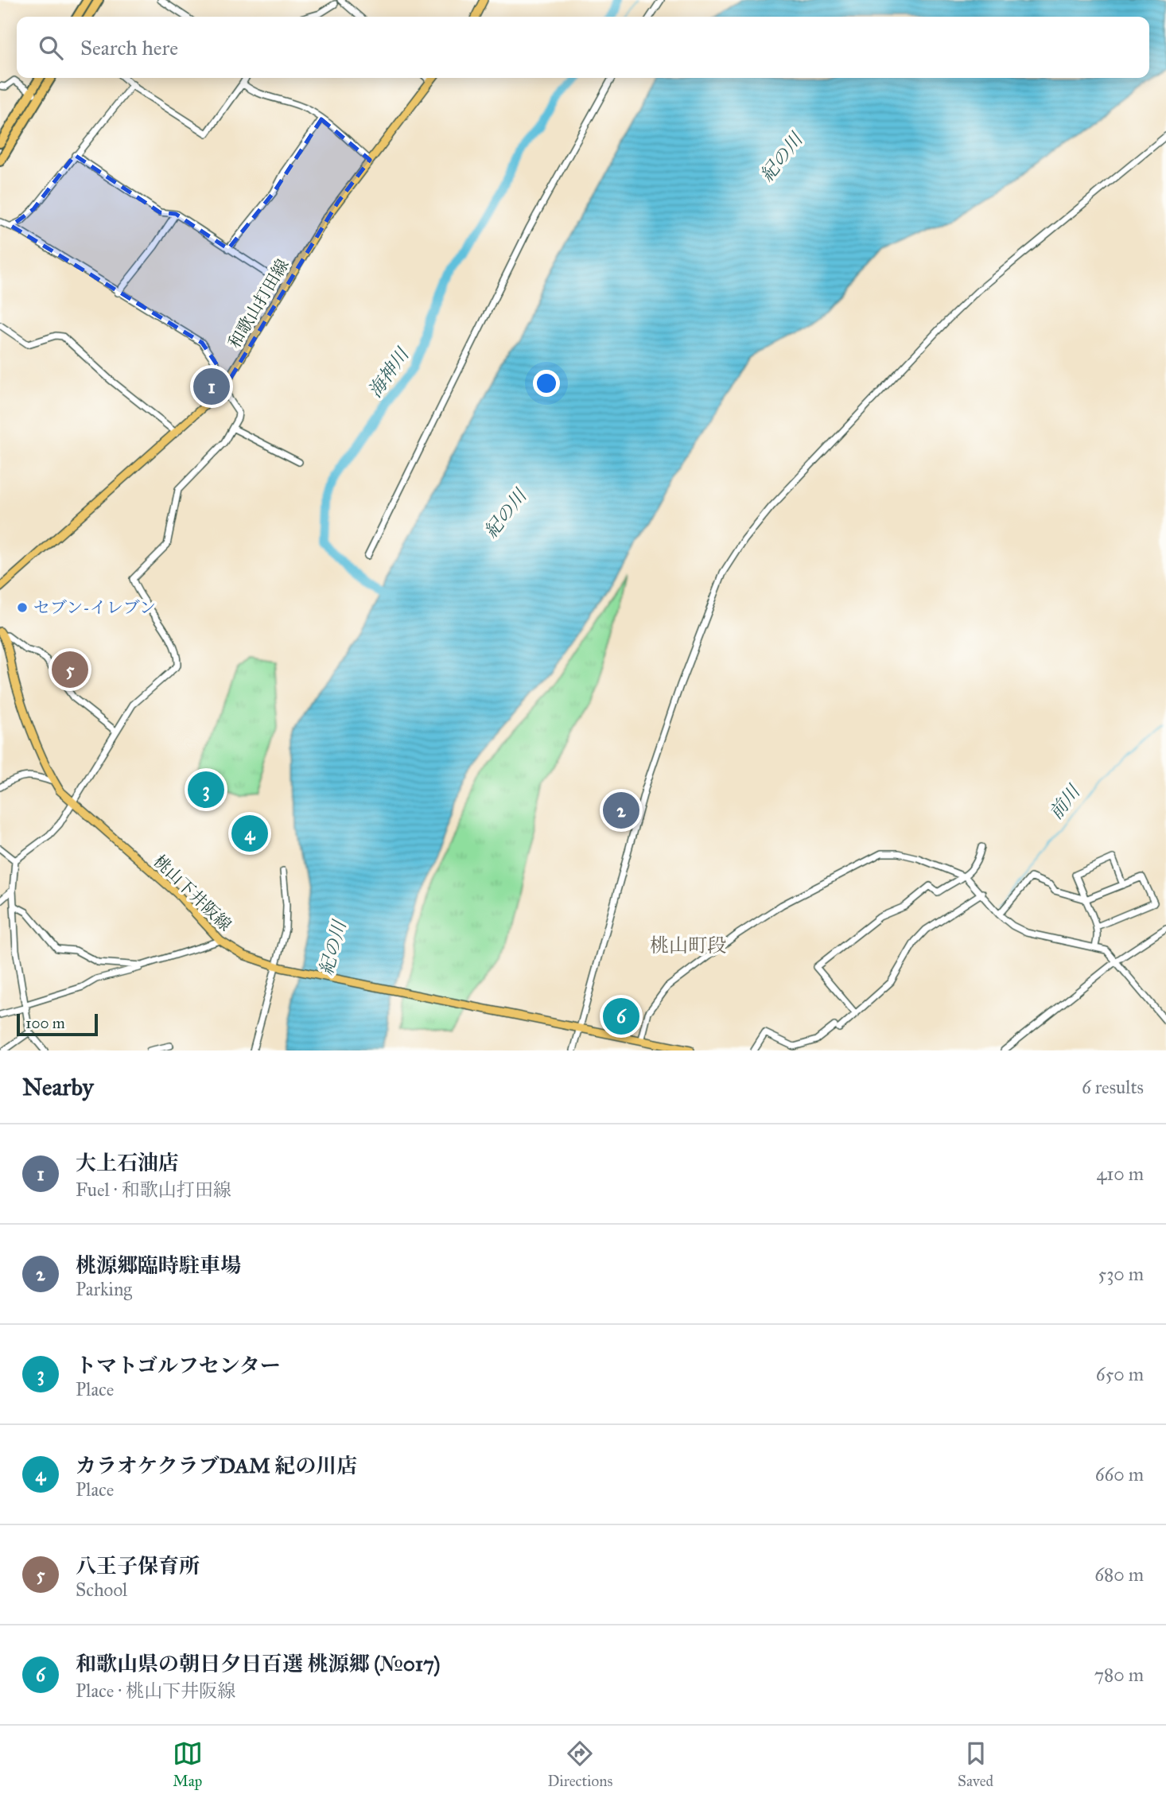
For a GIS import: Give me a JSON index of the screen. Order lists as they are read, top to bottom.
{
  "streets": {
    "main road": ["和歌山打田線", "桃山下井阪線"]
  },
  "districts": ["桃山町段"],
  "water": ["紀の川", "海神川", "前川"],
  "places": ["セブン-イレブン"],
  "scale_bar": "100 m",
  "page": {
    "search": "Search here",
    "pins": [
      "1",
      "5",
      "3",
      "2",
      "4",
      "6"
    ],
    "scale": "100 m",
    "heading": ["Nearby", "6 results"],
    "list": [
      {
        "mark": "1",
        "name": "大上石油店",
        "note": "Fuel · 和歌山打田線",
        "value": "410 m"
      },
      {
        "mark": "2",
        "name": "桃源郷臨時駐車場",
        "note": "Parking",
        "value": "530 m"
      },
      {
        "mark": "3",
        "name": "トマトゴルフセンター",
        "note": "Place",
        "value": "650 m"
      },
      {
        "mark": "4",
        "name": "カラオケクラブDAM 紀の川店",
        "note": "Place",
        "value": "660 m"
      },
      {
        "mark": "5",
        "name": "八王子保育所",
        "note": "School",
        "value": "680 m"
      },
      {
        "mark": "6",
        "name": "和歌山県の朝日夕日百選 桃源郷 (№017)",
        "note": "Place · 桃山下井阪線",
        "value": "780 m"
      }
    ],
    "nav": ["Map", "Directions", "Saved"]
  }
}
